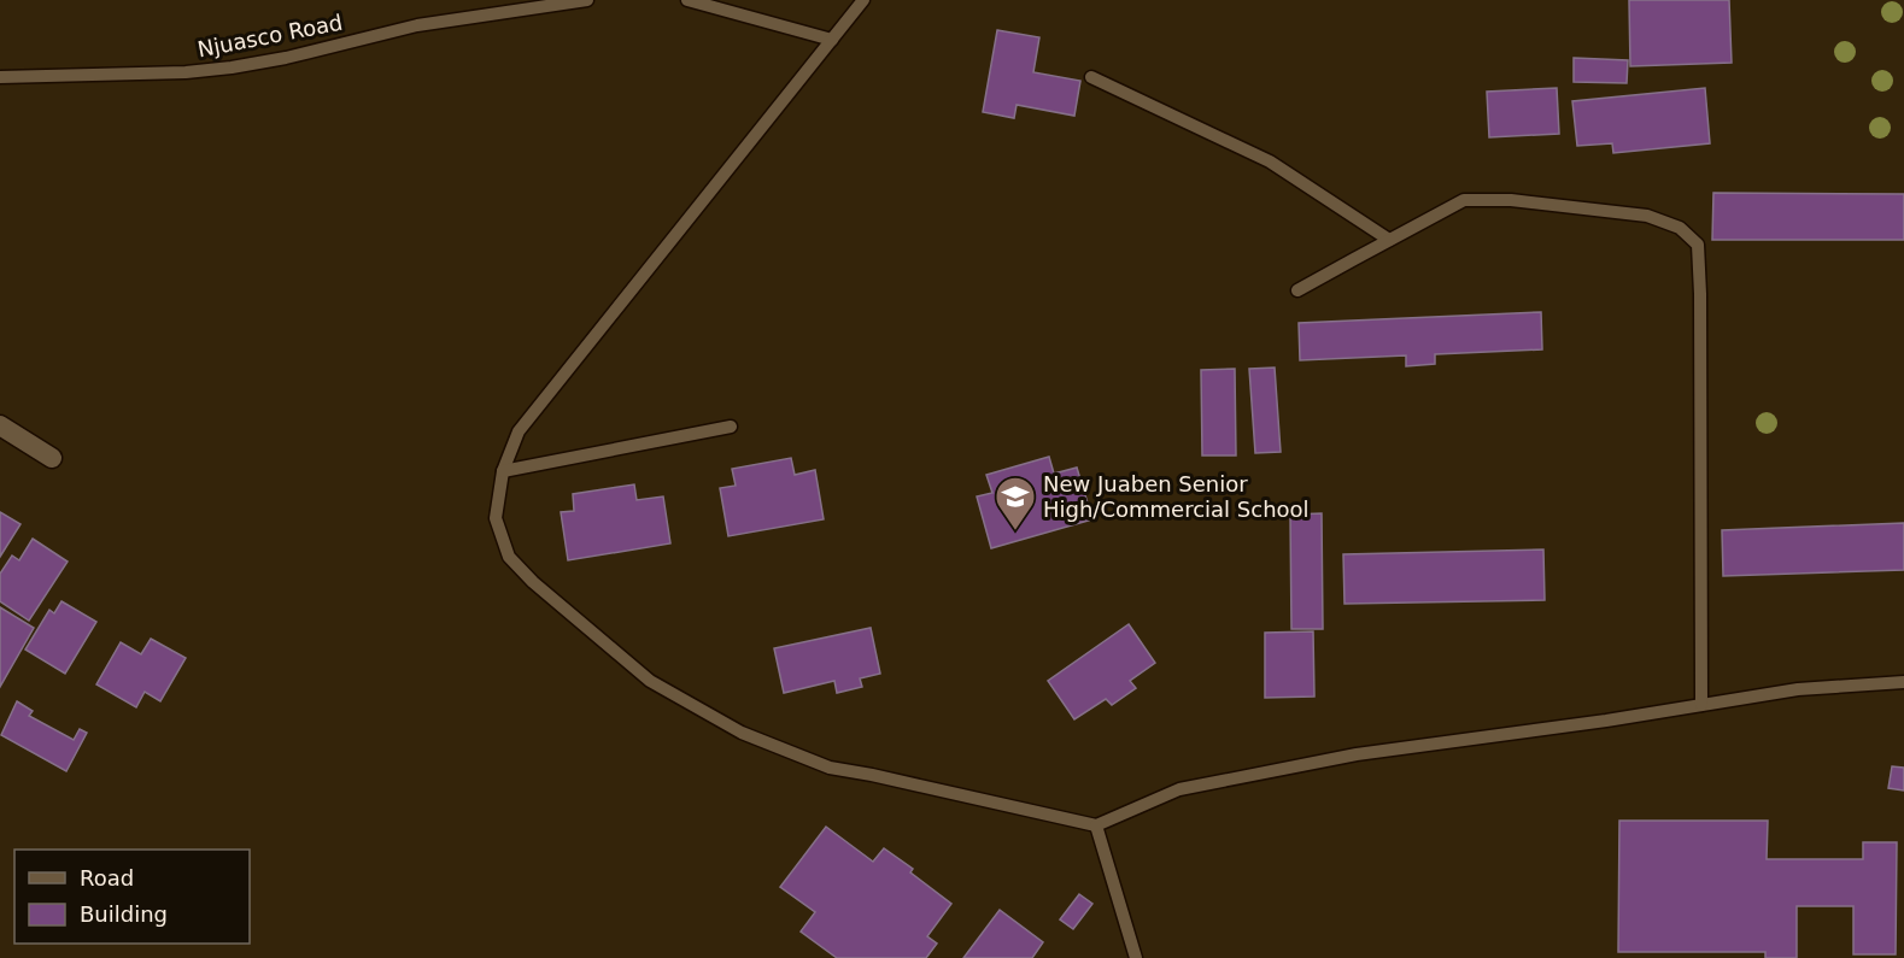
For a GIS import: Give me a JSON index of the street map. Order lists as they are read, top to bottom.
{
  "streets": {
    "lane": ["Njuasco Road"]
  },
  "places": {
    "school or university": ["New Juaben Senior High/Commercial School"]
  },
  "legend": ["Road", "Building"]
}
